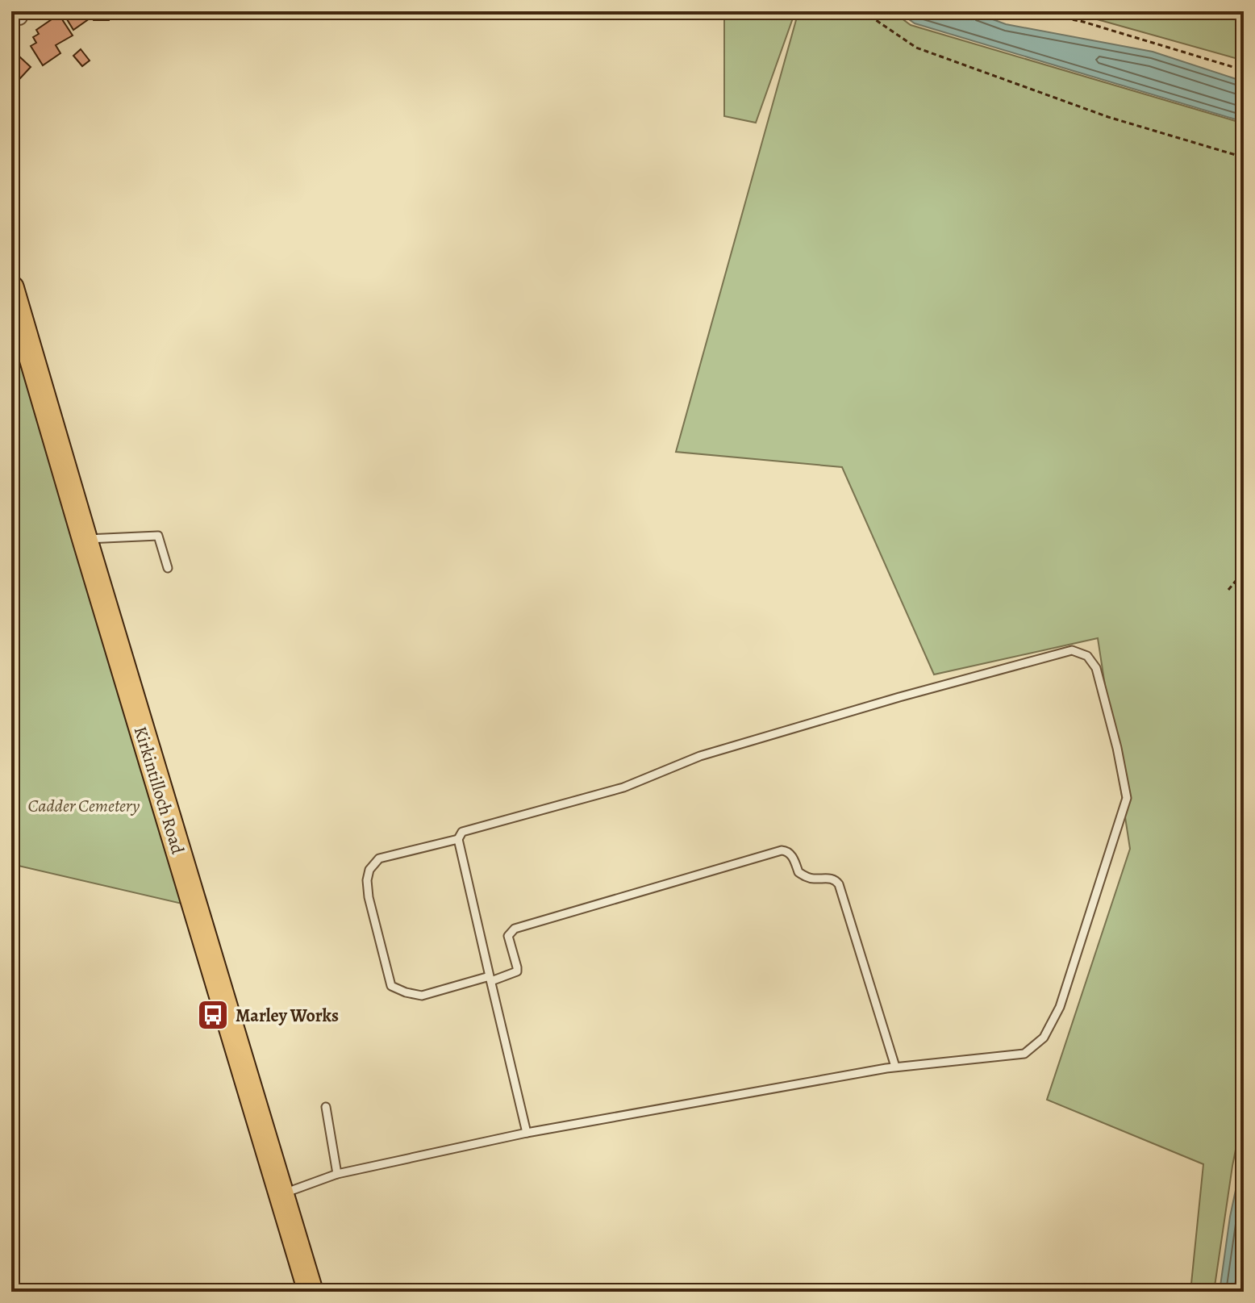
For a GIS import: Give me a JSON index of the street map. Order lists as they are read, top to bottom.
{
  "streets": {
    "main road": ["Kirkintilloch Road"]
  },
  "parks": ["Cadder Cemetery"],
  "places": {
    "bus stop": ["Marley Works"]
  }
}
